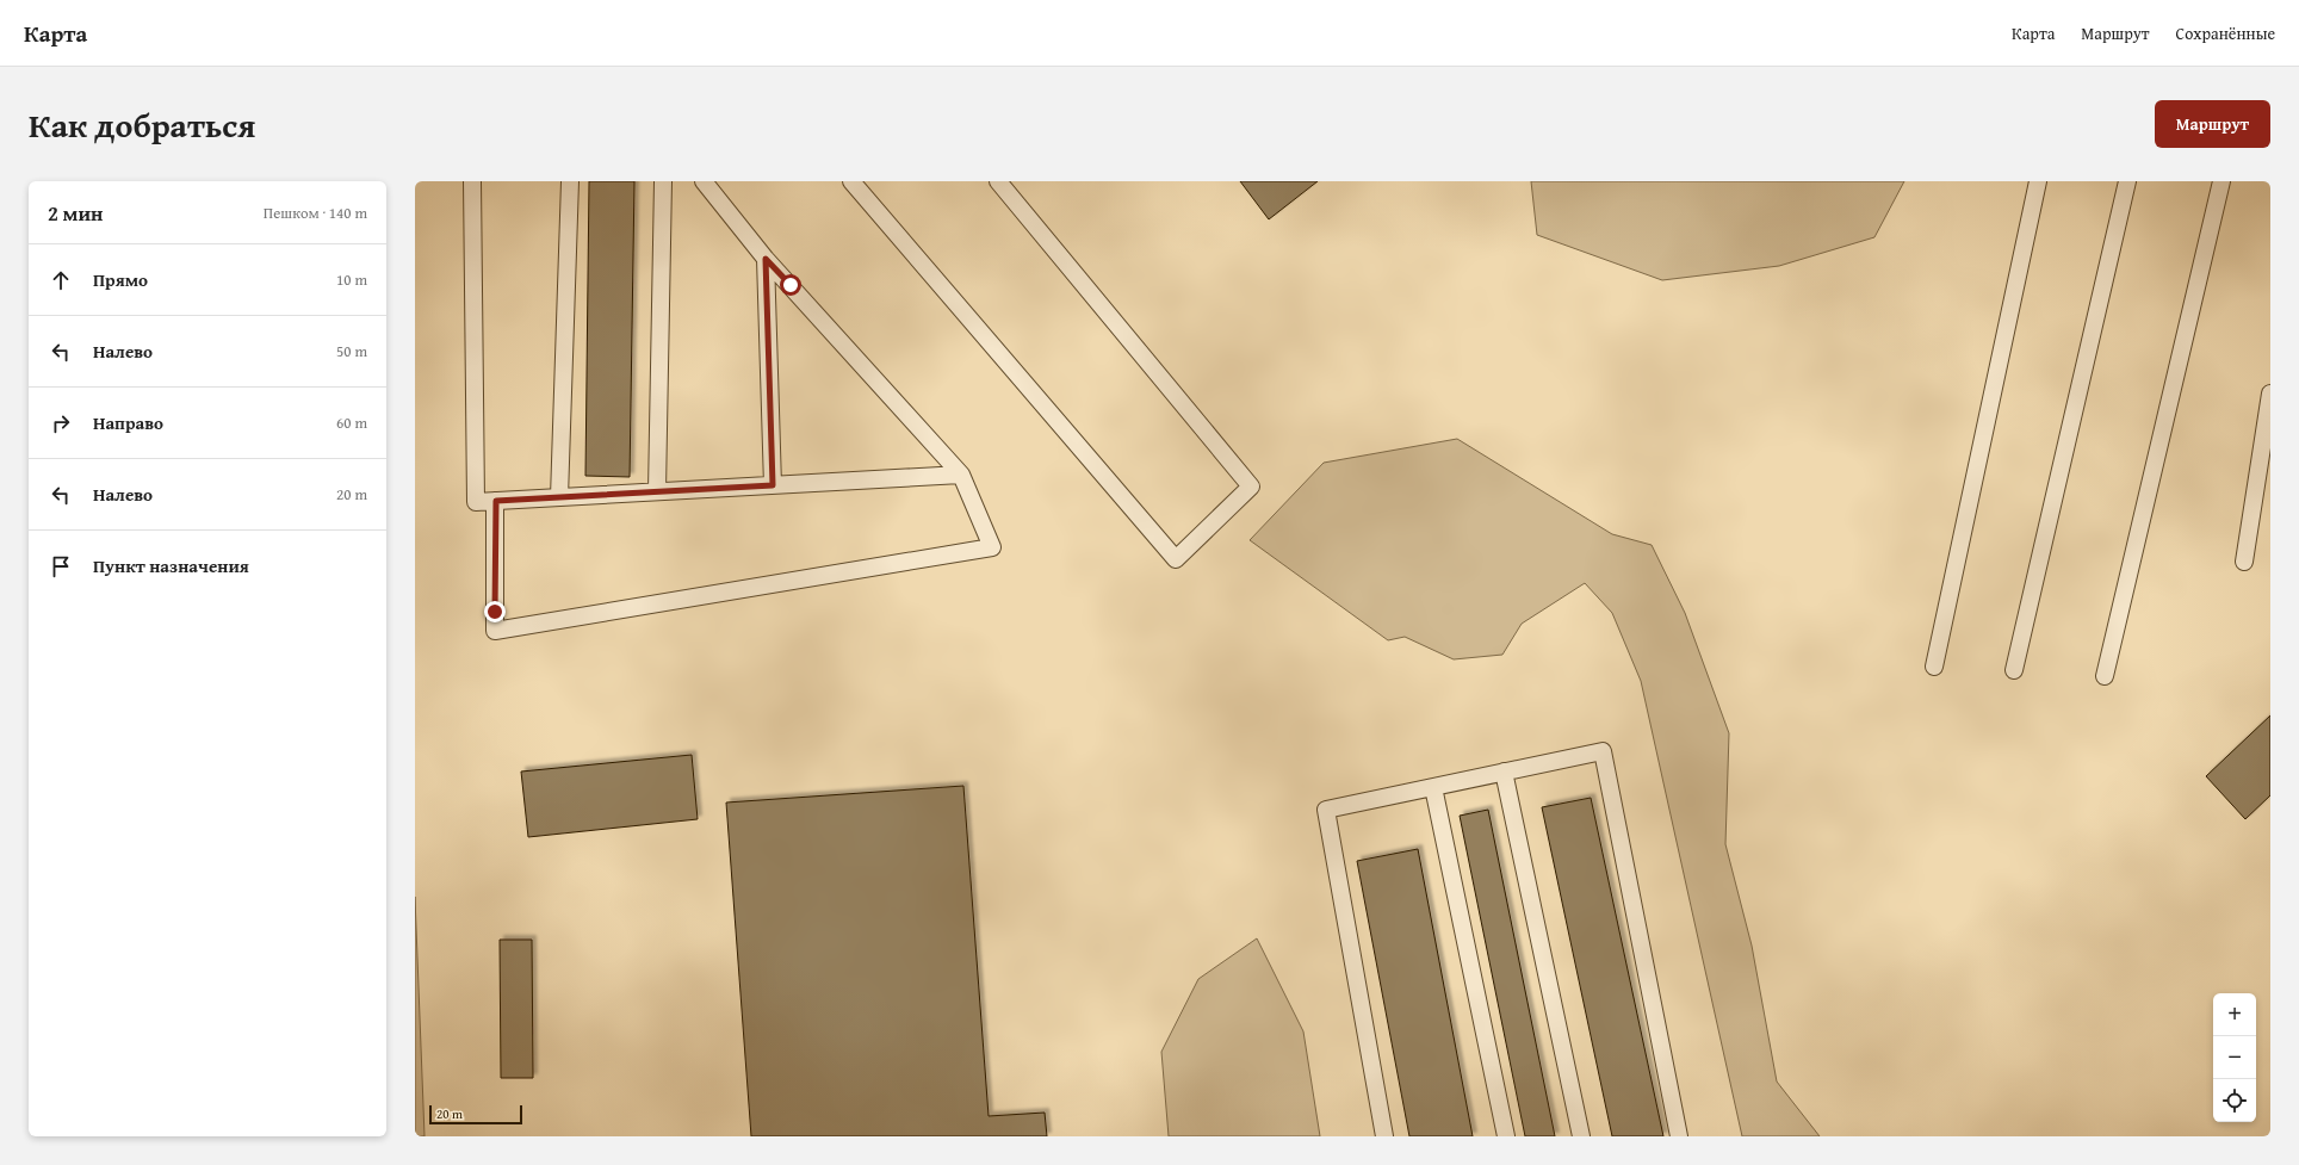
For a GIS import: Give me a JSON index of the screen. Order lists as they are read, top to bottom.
{
  "scale_bar": "20 m",
  "page": {
    "header": "Карта",
    "nav": ["Карта", "Маршрут", "Сохранённые"],
    "title": "Как добраться",
    "buttons": "Маршрут",
    "heading": ["2 мин", "Пешком · 140 m"],
    "list": [
      ["Прямо", "10 m"],
      ["Налево", "50 m"],
      ["Направо", "60 m"],
      ["Налево", "20 m"],
      "Пункт назначения"
    ],
    "map_buttons": ["+", "−"],
    "scale": "20 m"
  }
}
